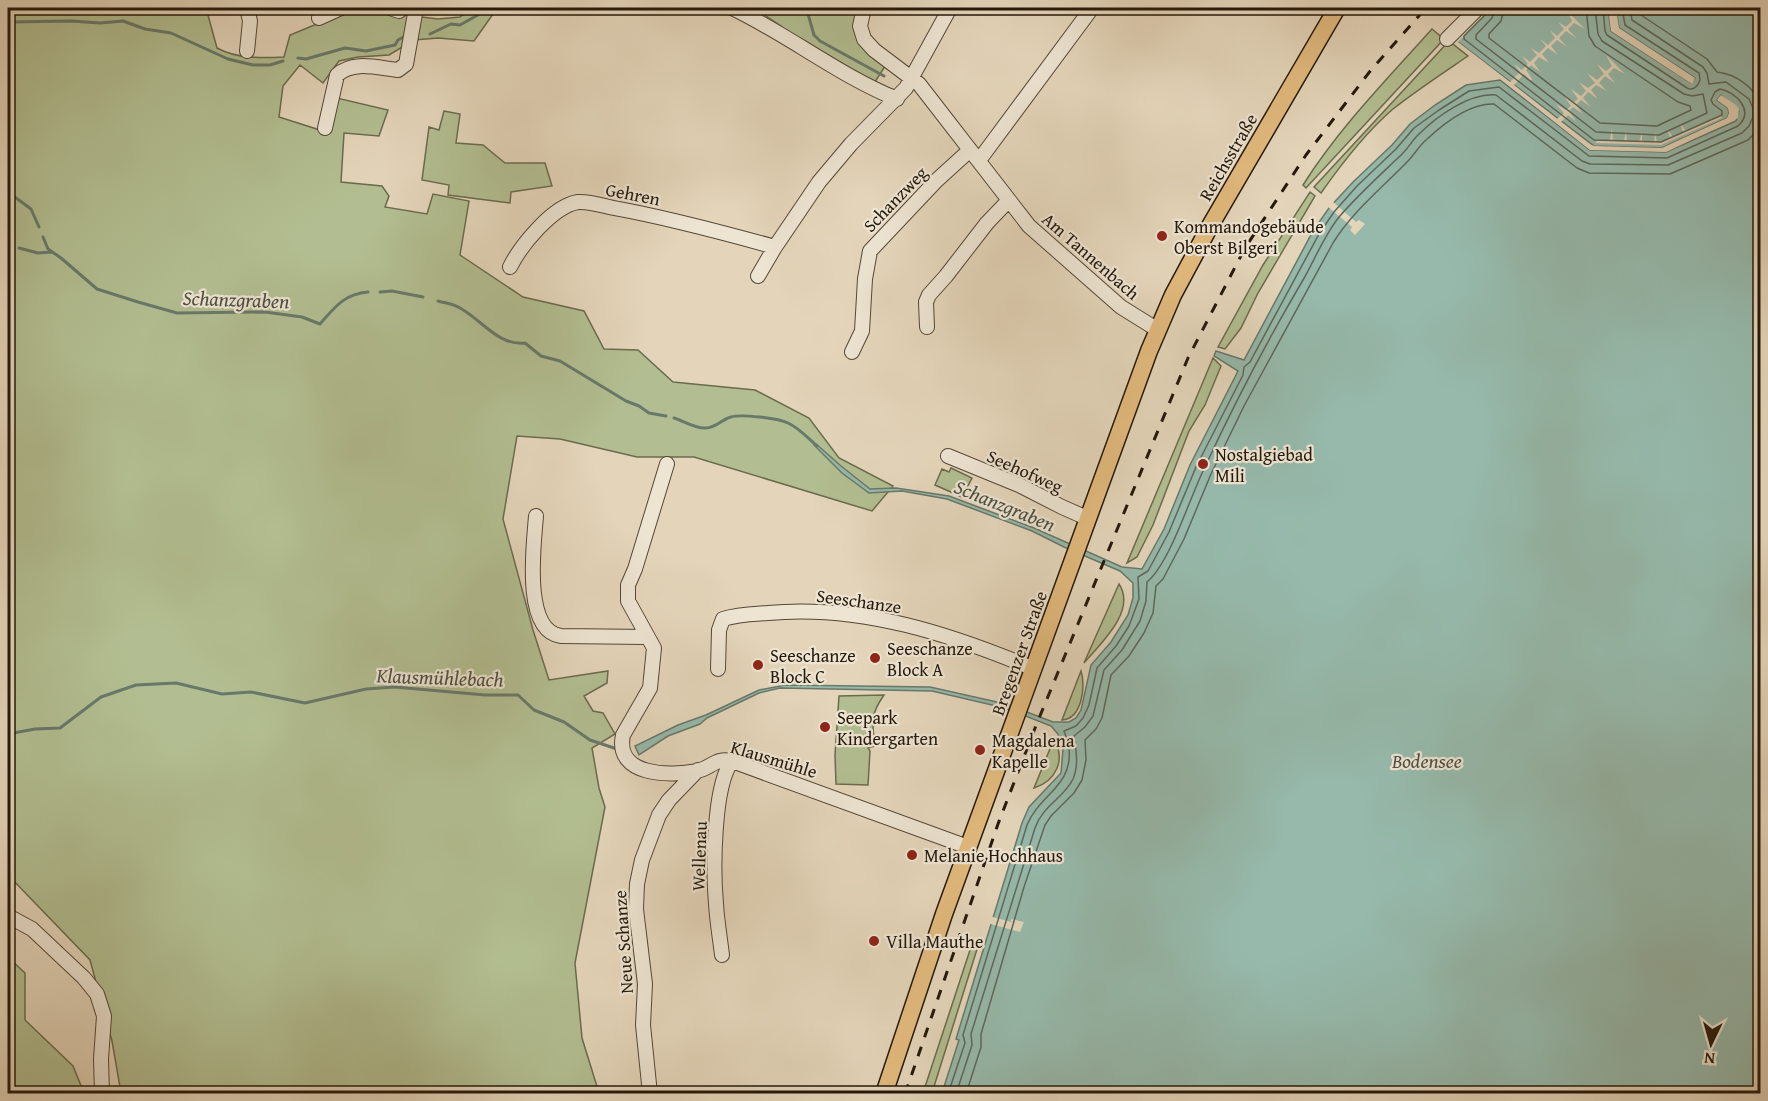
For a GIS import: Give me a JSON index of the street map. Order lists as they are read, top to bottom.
{
  "streets": {
    "main road": ["Reichsstraße", "Bregenzer Straße"],
    "street": [
      "Gehren",
      "Schanzweg",
      "Am Tannenbach",
      "Seehofweg",
      "Seeschanze",
      "Klausmühle",
      "Wellenau",
      "Neue Schanze"
    ]
  },
  "crossings": [
    ["Reichsstraße", "Am Tannenbach"],
    ["Reichsstraße", "Bregenzer Straße"],
    ["Schanzweg", "Am Tannenbach"],
    ["Am Tannenbach", "Bregenzer Straße"],
    ["Seehofweg", "Bregenzer Straße"],
    ["Seeschanze", "Bregenzer Straße"],
    ["Bregenzer Straße", "Klausmühle"],
    ["Klausmühle", "Wellenau"],
    ["Klausmühle", "Neue Schanze"]
  ],
  "water": ["Schanzgraben", "Klausmühlebach", "Bodensee"],
  "places": [
    "Kommandogebäude Oberst Bilgeri",
    "Nostalgiebad Mili",
    "Seeschanze Block A",
    "Seeschanze Block C",
    "Seepark Kindergarten",
    "Magdalena Kapelle",
    "Melanie Hochhaus",
    "Villa Mauthe"
  ],
  "north": "bottom"
}
